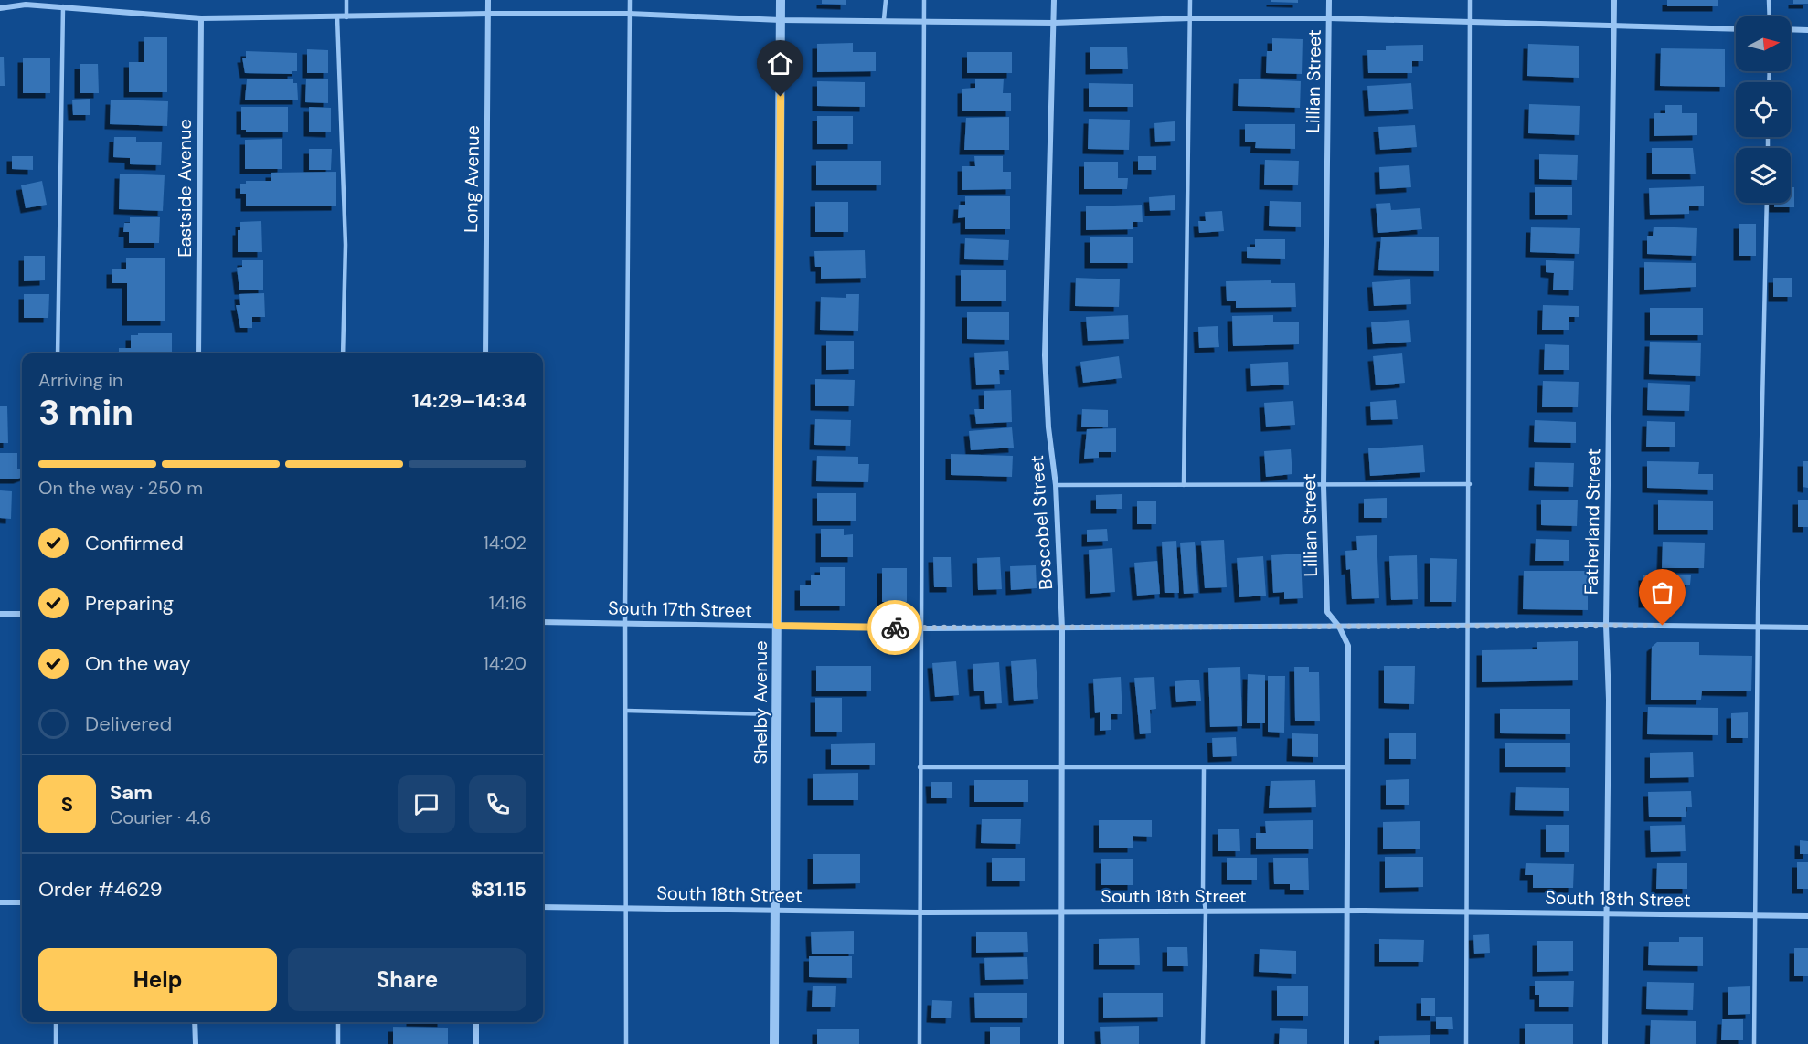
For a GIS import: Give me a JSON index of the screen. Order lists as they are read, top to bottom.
{
  "streets": {
    "street": [
      "Lillian Street",
      "Long Avenue",
      "Eastside Avenue",
      "Fatherland Street",
      "Boscobel Street",
      "South 17th Street",
      "Shelby Avenue",
      "South 18th Street"
    ]
  },
  "crossings": [
    ["Lillian Street", "South 17th Street"],
    ["Lillian Street", "South 18th Street"],
    ["Fatherland Street", "South 17th Street"],
    ["Fatherland Street", "South 18th Street"],
    ["Boscobel Street", "South 17th Street"],
    ["Boscobel Street", "South 18th Street"],
    ["South 17th Street", "Shelby Avenue"],
    ["Shelby Avenue", "South 18th Street"]
  ],
  "north": "right",
  "page": {
    "heading": ["3 min", "Arriving in", "14:29–14:34"],
    "panel": [
      "Sam",
      "Courier · 4.6",
      "Order #4629",
      "$31.15"
    ],
    "bar": "On the way · 250 m",
    "list": [
      ["Confirmed", "14:02"],
      ["Preparing", "14:16"],
      ["On the way", "14:20"],
      "Delivered"
    ],
    "round": "S",
    "buttons": ["Help", "Share"]
  }
}
